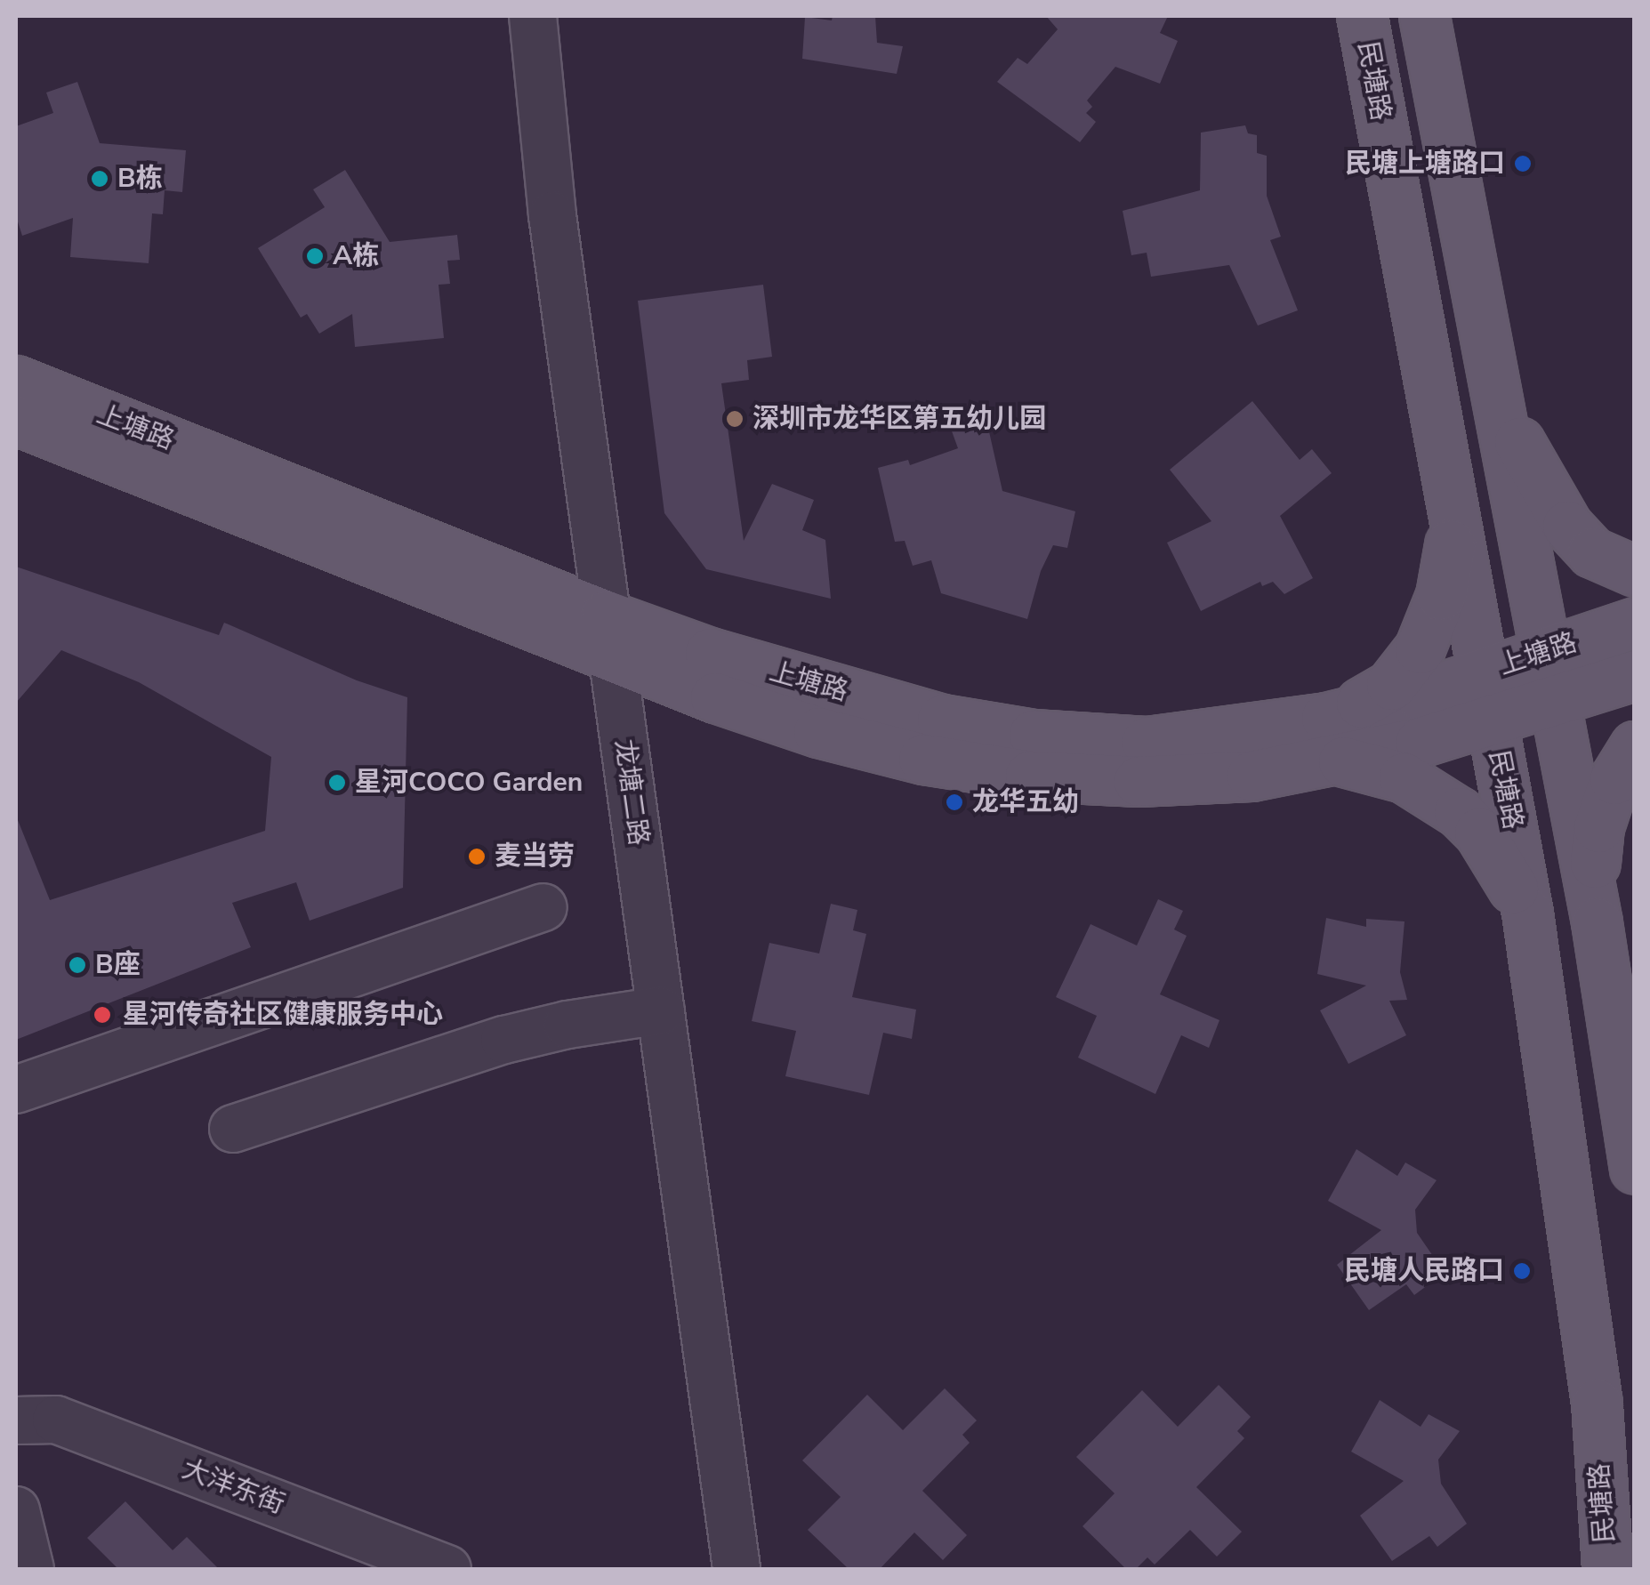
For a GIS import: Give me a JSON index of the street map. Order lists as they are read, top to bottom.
{
  "streets": {
    "main road": ["民塘路", "上塘路"],
    "street": ["龙塘二路", "大洋东街"]
  },
  "crossings": [
    ["民塘路", "上塘路"],
    ["上塘路", "龙塘二路"]
  ],
  "places": [
    "民塘上塘路口",
    "B栋",
    "A栋",
    "深圳市龙华区第五幼儿园",
    "星河COCO Garden",
    "龙华五幼",
    "麦当劳",
    "B座",
    "星河传奇社区健康服务中心",
    "民塘人民路口"
  ]
}
